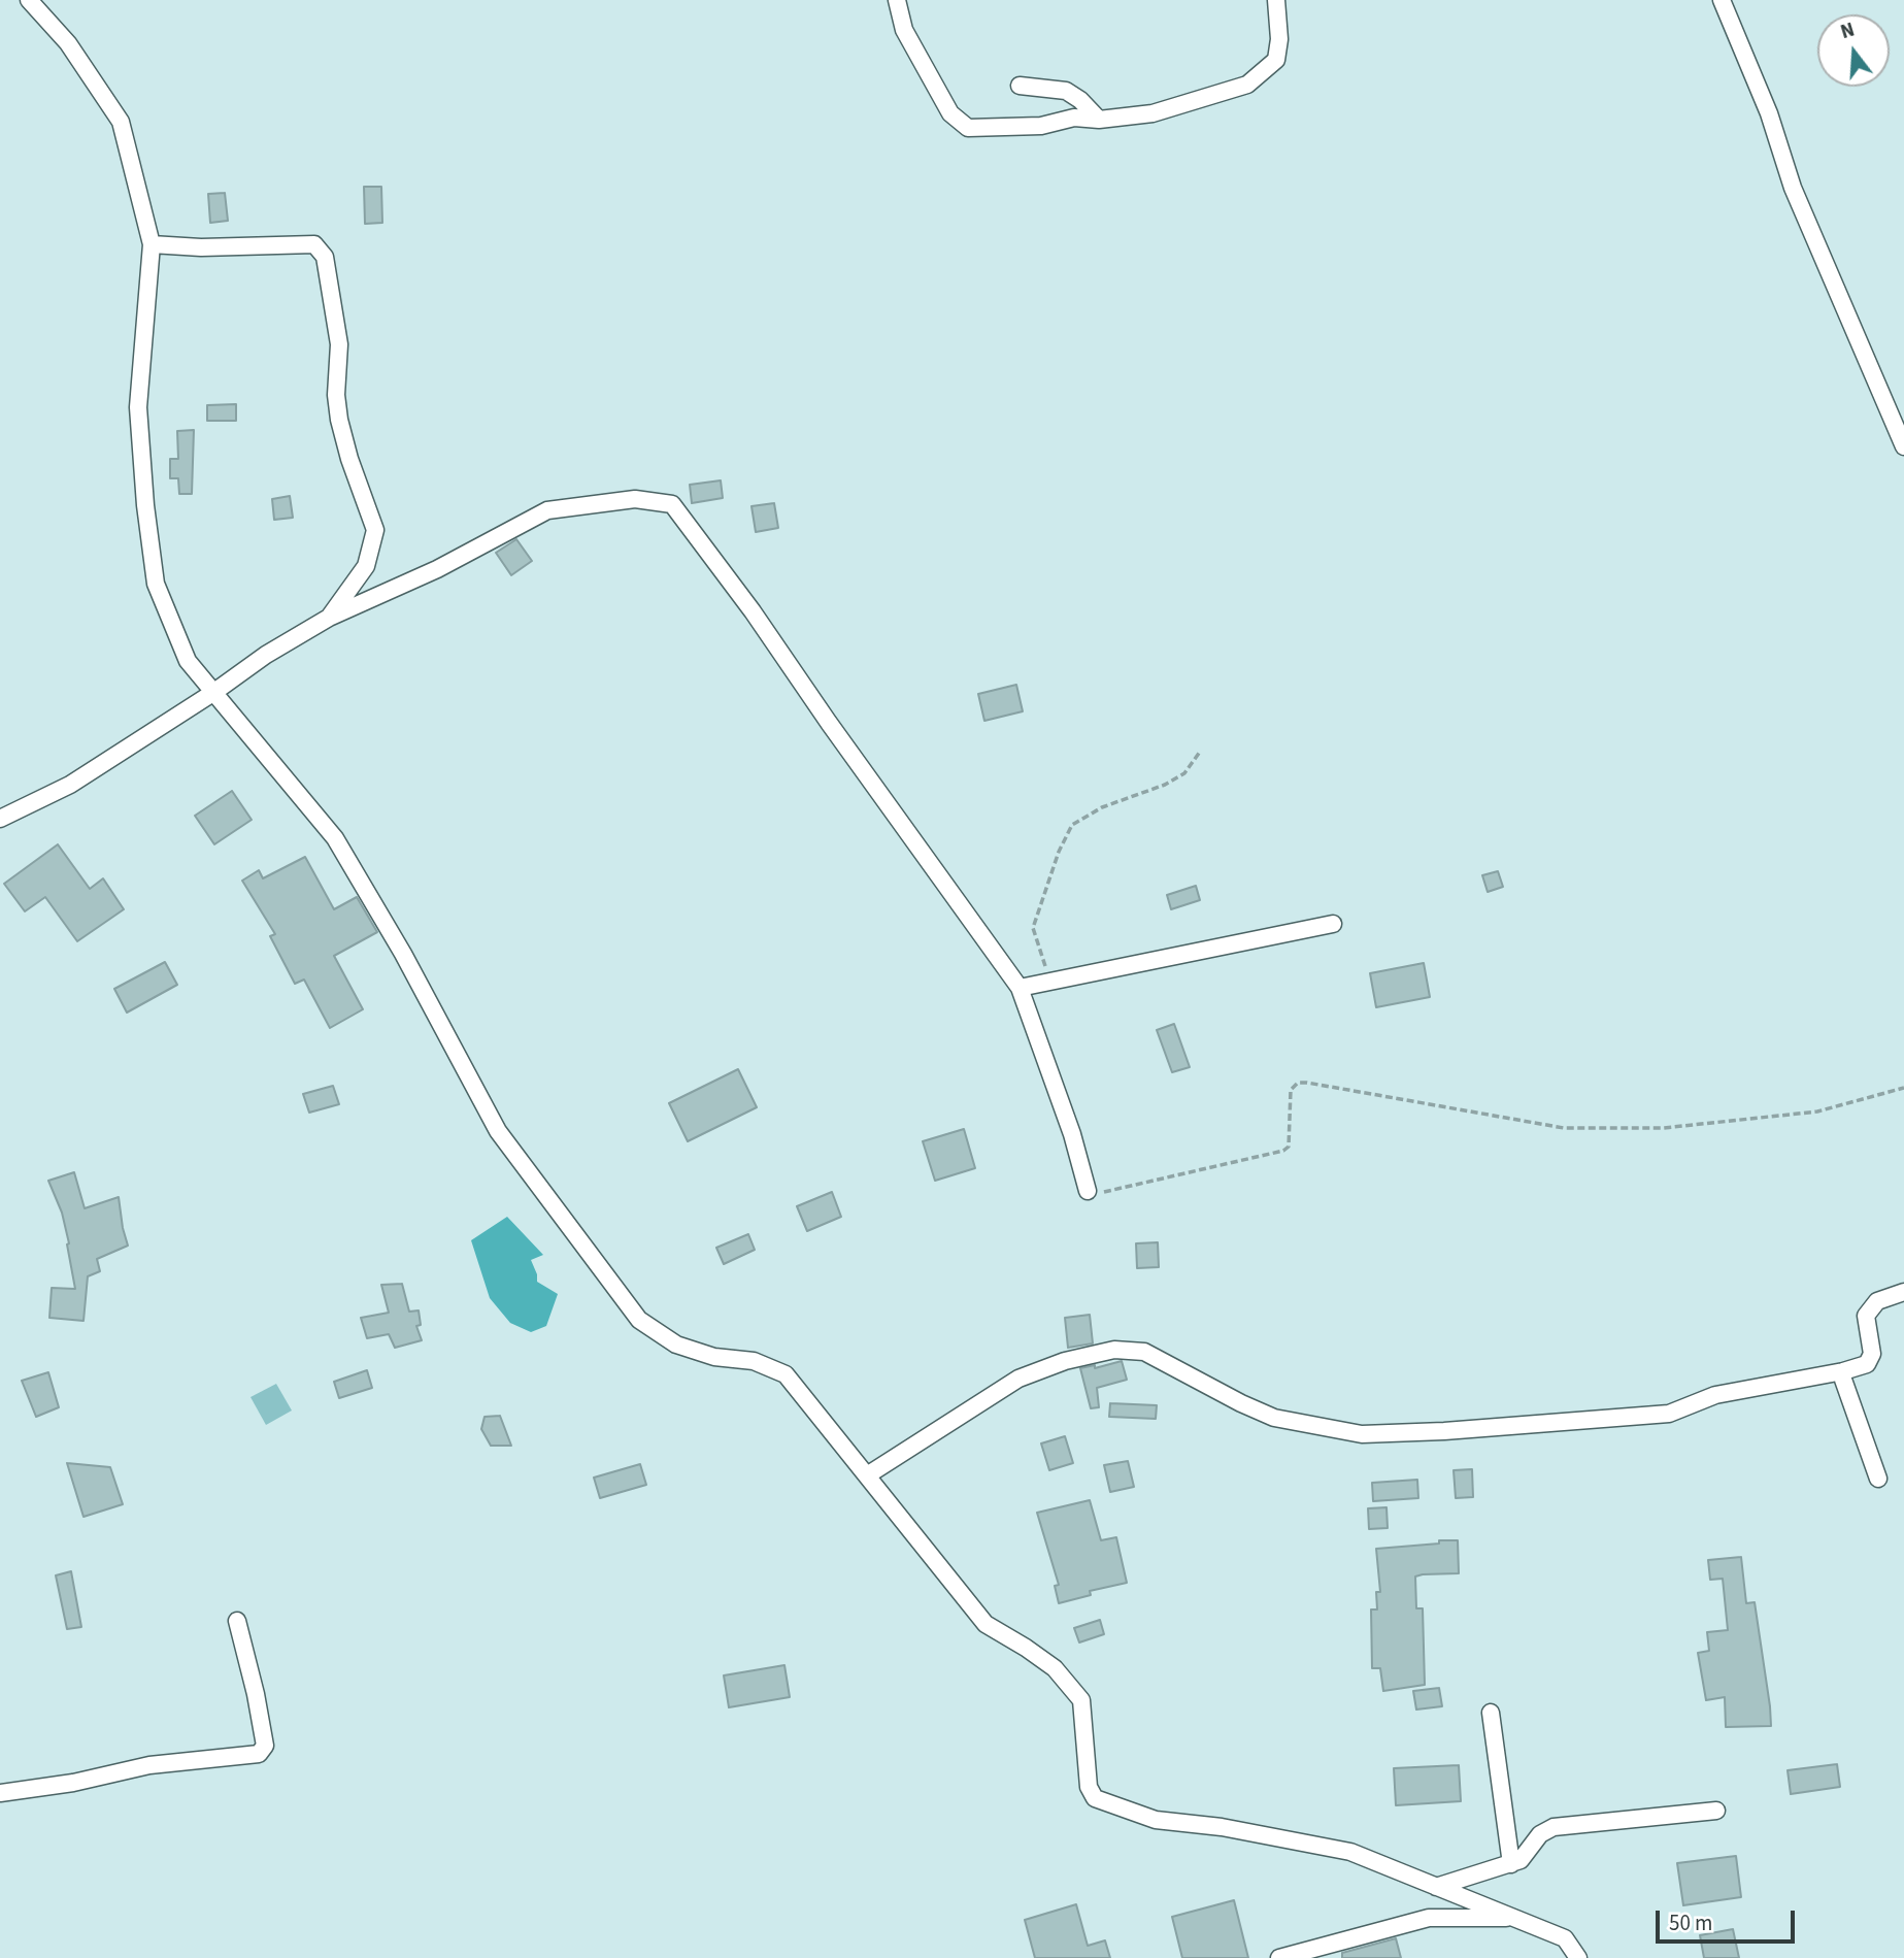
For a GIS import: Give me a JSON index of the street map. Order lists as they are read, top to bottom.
{
  "scale_bar": "50 m",
  "north": "top"
}
